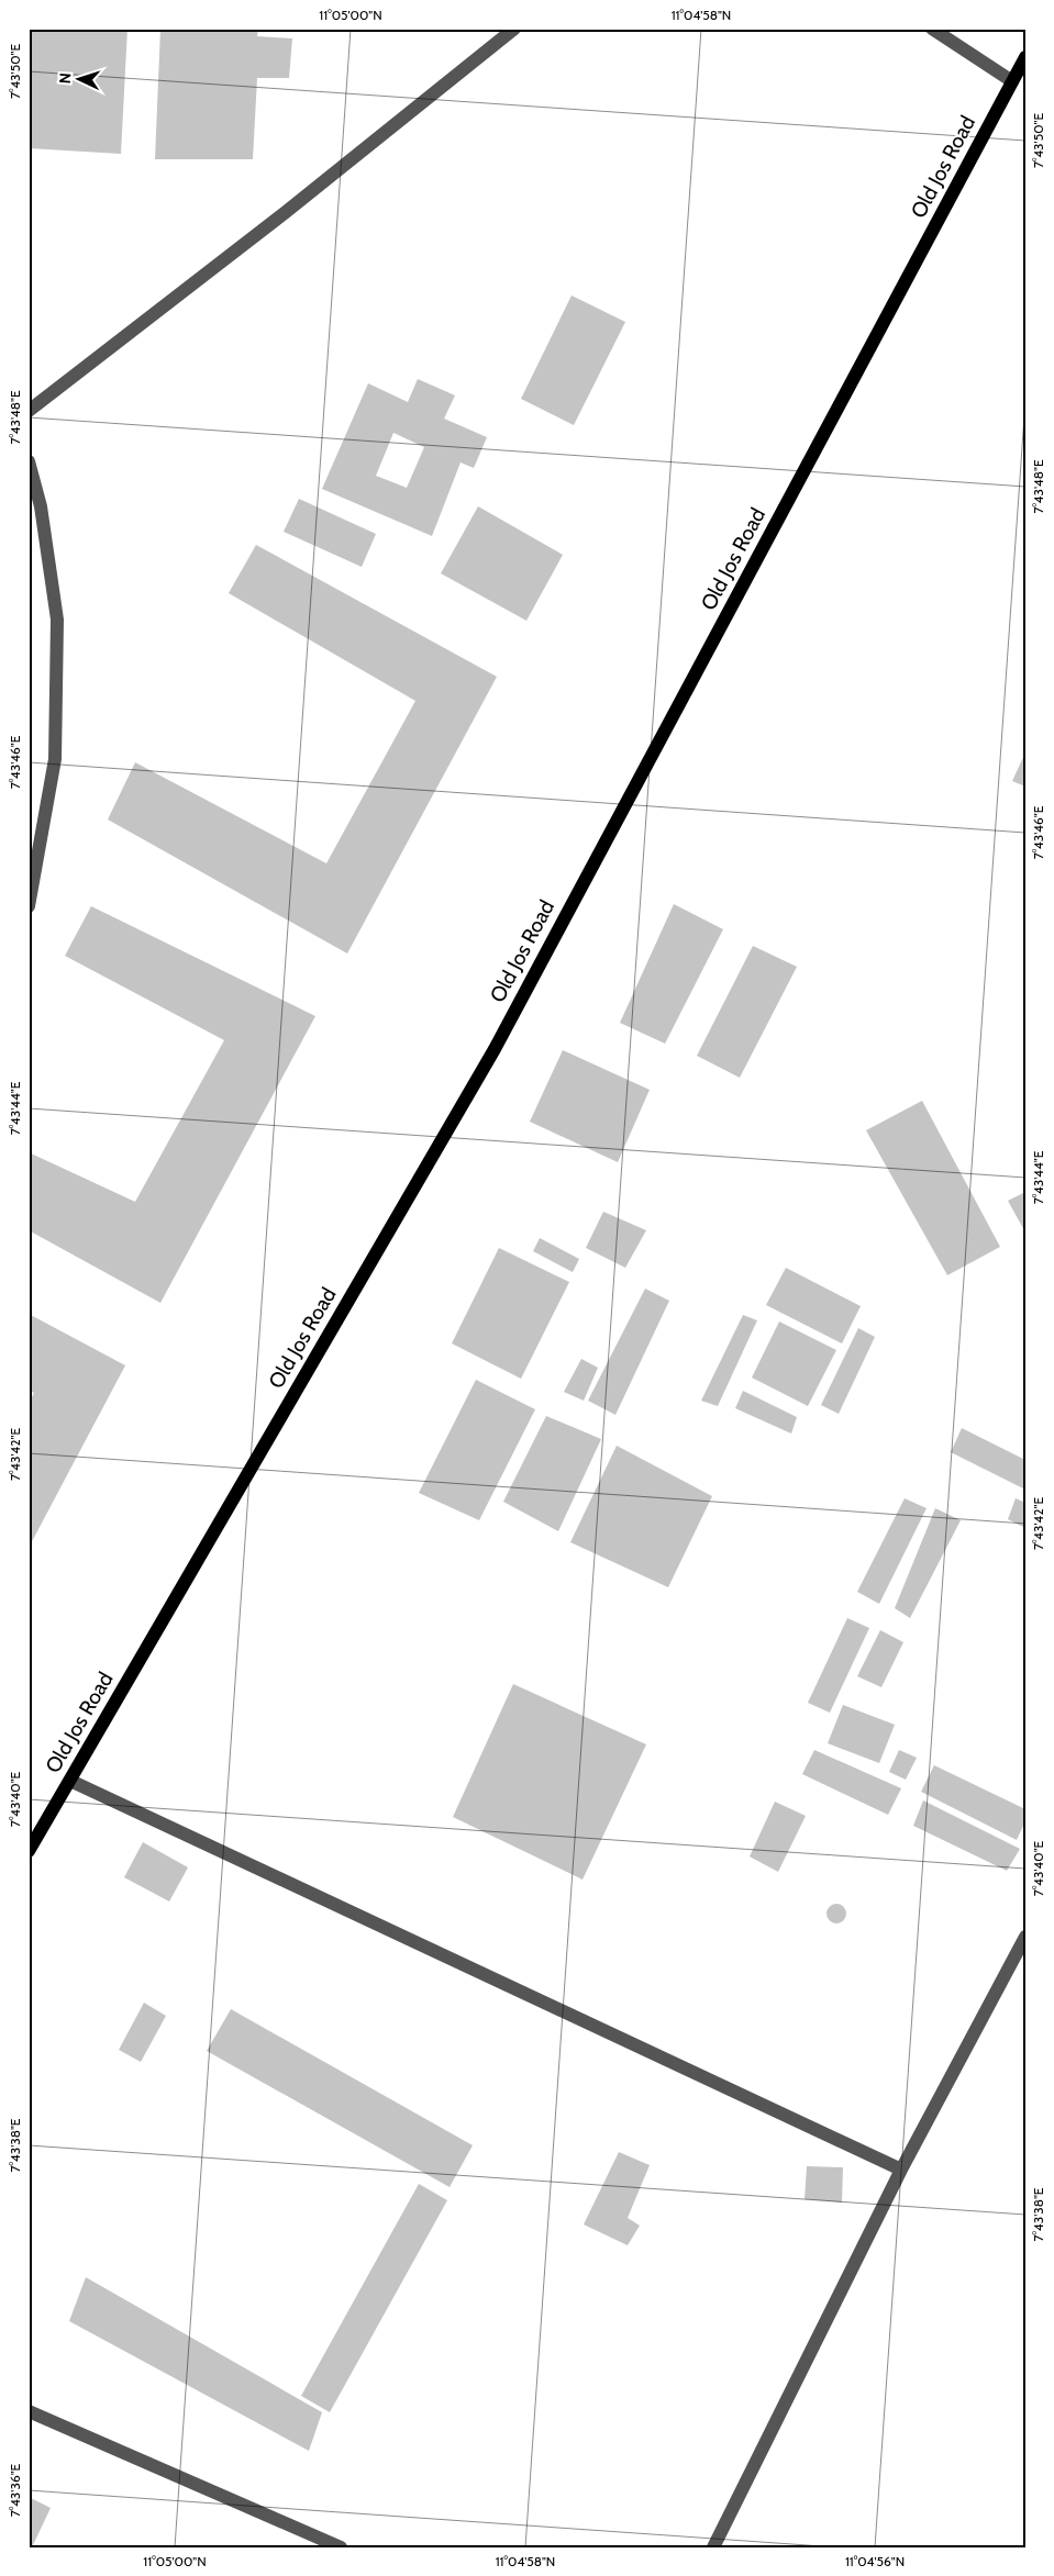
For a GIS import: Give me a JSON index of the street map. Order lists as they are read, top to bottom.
{
  "streets": {
    "main road": ["Old Jos Road"]
  },
  "north": "left",
  "coordinates": [
    "11°05'00\"N",
    "11°04'58\"N",
    "7°43'50\"E",
    "7°43'48\"E",
    "7°43'46\"E",
    "7°43'44\"E",
    "7°43'42\"E",
    "7°43'40\"E",
    "7°43'38\"E",
    "7°43'36\"E",
    "11°04'56\"N"
  ]
}
